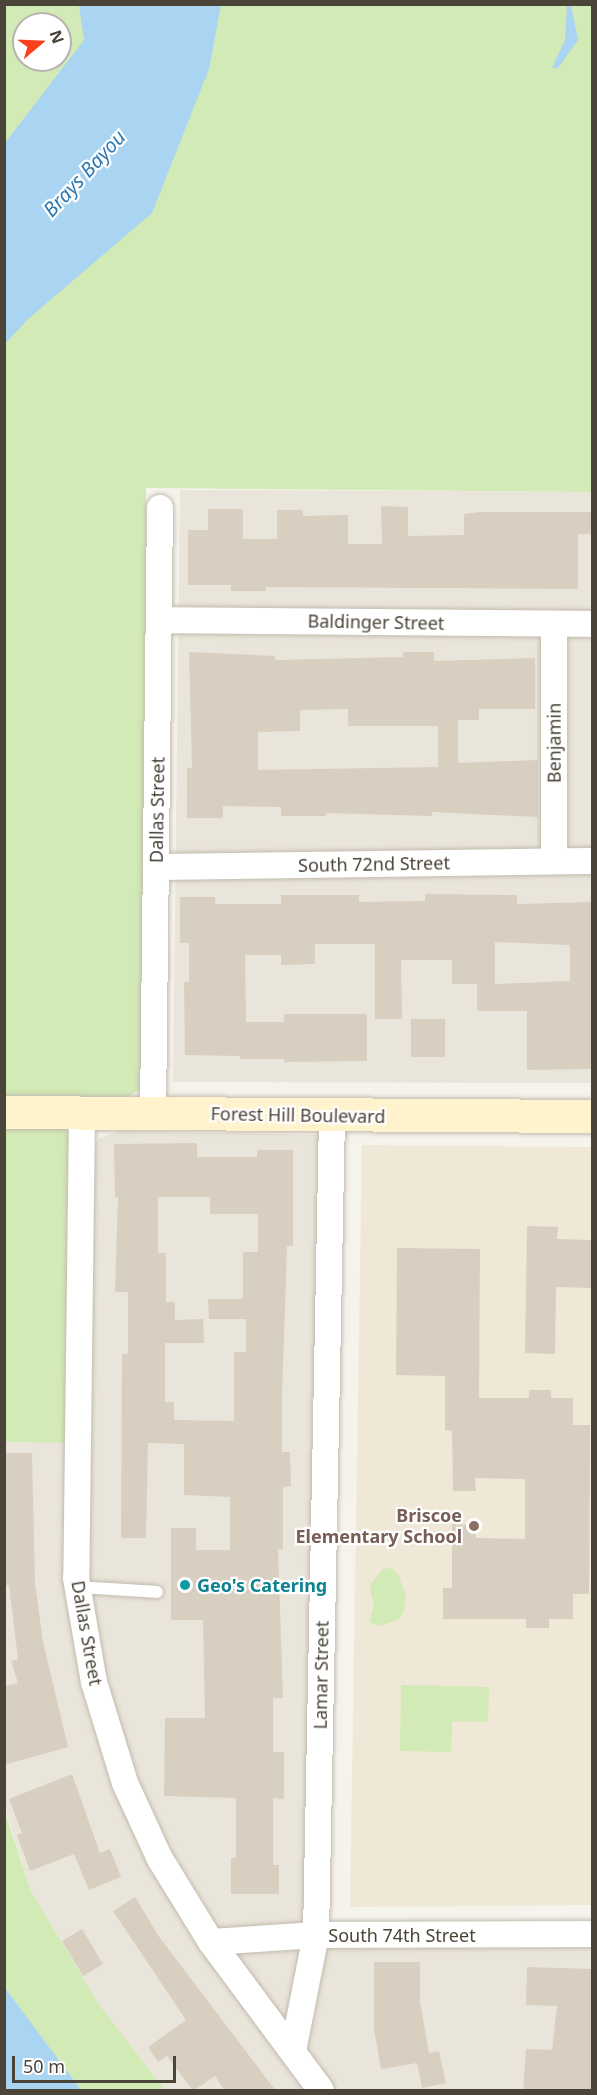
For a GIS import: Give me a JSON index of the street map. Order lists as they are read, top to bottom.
{
  "streets": {
    "street": [
      "Baldinger Street",
      "Benjamin",
      "Dallas Street",
      "South 72nd Street",
      "Forest Hill Boulevard",
      "Lamar Street",
      "South 74th Street"
    ]
  },
  "crossings": [
    ["Baldinger Street", "Benjamin"],
    ["Baldinger Street", "Dallas Street"],
    ["Benjamin", "South 72nd Street"],
    ["Dallas Street", "South 72nd Street"],
    ["Dallas Street", "Forest Hill Boulevard"],
    ["Dallas Street", "Lamar Street"],
    ["Dallas Street", "South 74th Street"],
    ["Forest Hill Boulevard", "Lamar Street"],
    ["Lamar Street", "South 74th Street"]
  ],
  "water": ["Brays Bayou"],
  "places": ["Briscoe Elementary School", "Geo's Catering"],
  "scale_bar": "50 m",
  "north": "right"
}
